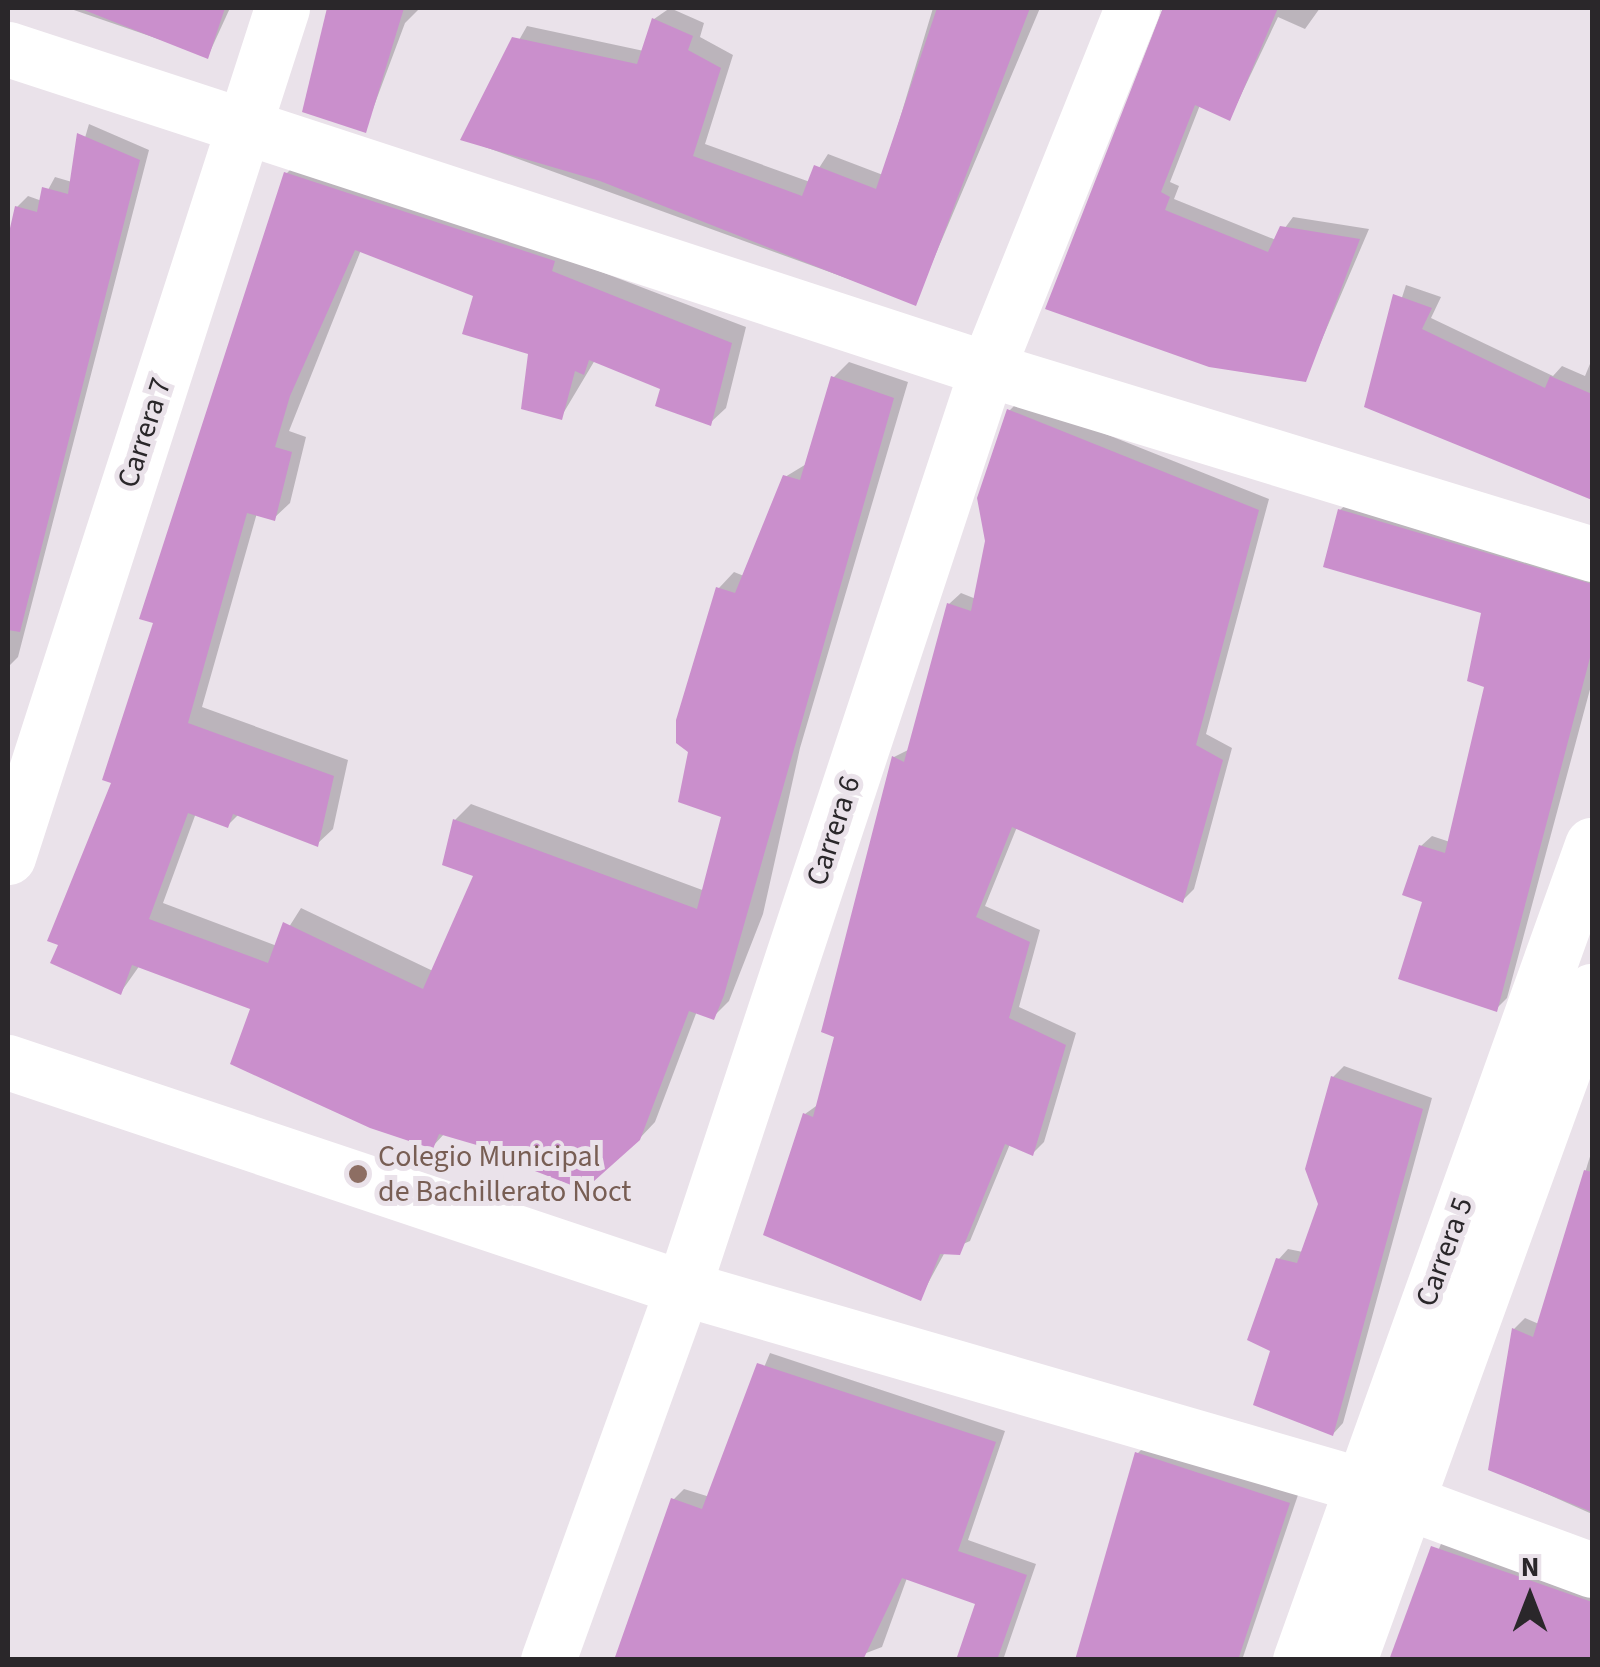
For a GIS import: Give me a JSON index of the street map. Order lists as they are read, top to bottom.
{
  "streets": {
    "street": ["Carrera 7", "Carrera 6", "Carrera 5"]
  },
  "places": ["Colegio Municipal de Bachillerato Noct"],
  "north": "top"
}
